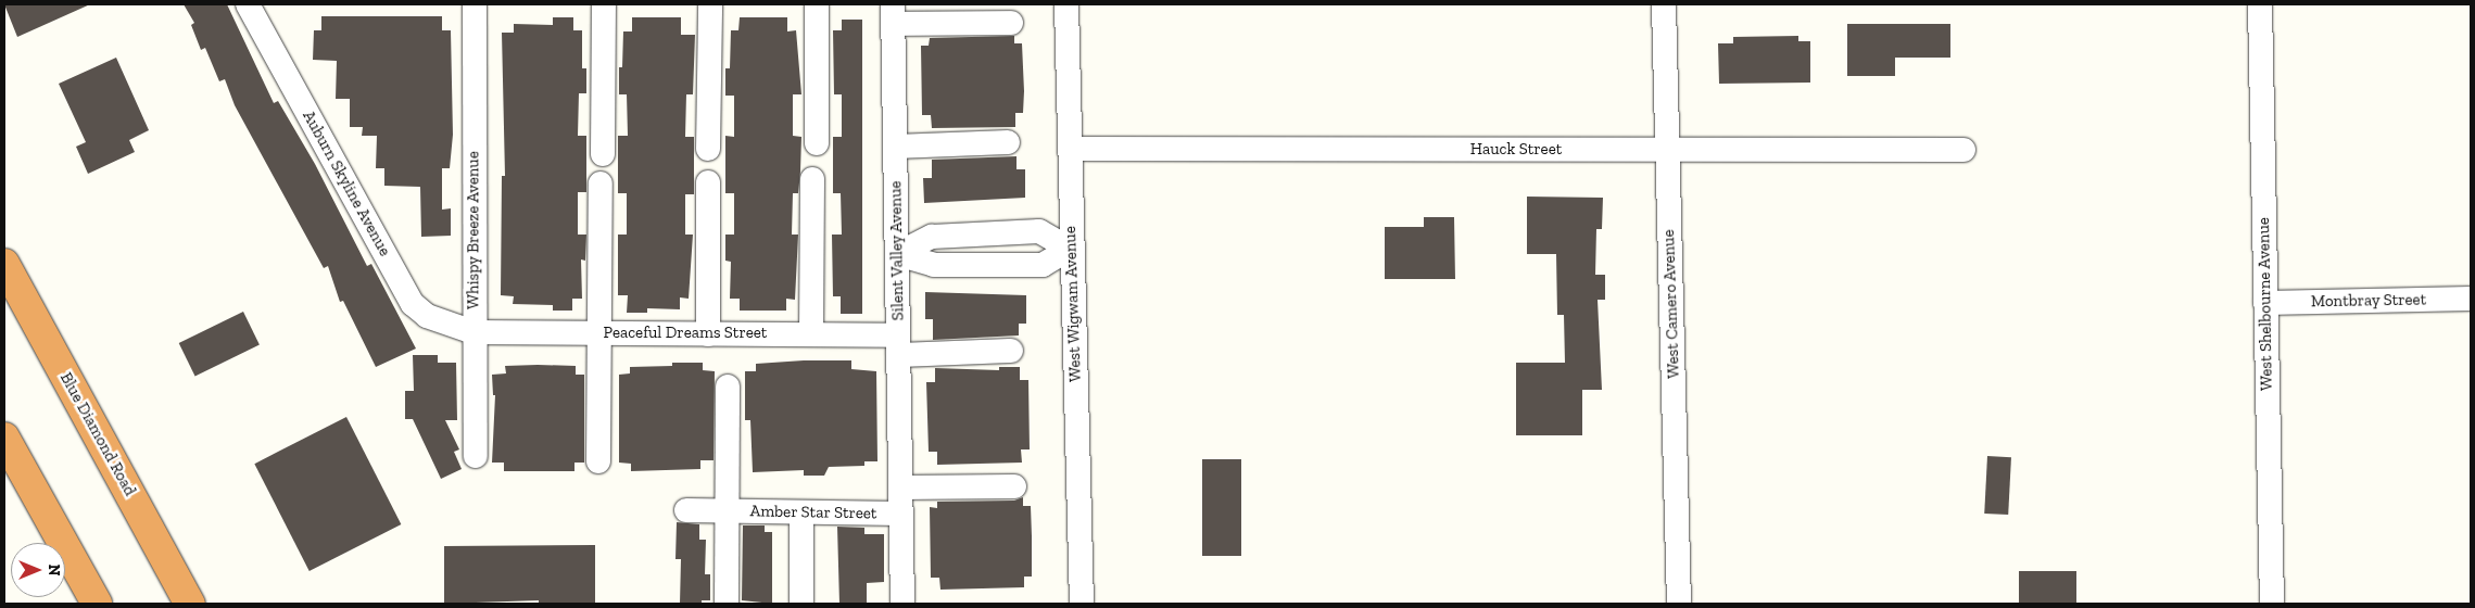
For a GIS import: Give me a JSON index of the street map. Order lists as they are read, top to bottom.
{
  "streets": {
    "highway": ["Blue Diamond Road"],
    "street": [
      "Hauck Street",
      "Auburn Skyline Avenue",
      "Whispy Breeze Avenue",
      "Silent Valley Avenue",
      "Montbray Street",
      "West Wigwam Avenue",
      "West Camero Avenue",
      "West Shelbourne Avenue",
      "Peaceful Dreams Street",
      "Amber Star Street"
    ]
  },
  "crossings": [
    ["Hauck Street", "West Wigwam Avenue"],
    ["Hauck Street", "West Camero Avenue"],
    ["Auburn Skyline Avenue", "Whispy Breeze Avenue"],
    ["Auburn Skyline Avenue", "Peaceful Dreams Street"],
    ["Whispy Breeze Avenue", "Peaceful Dreams Street"],
    ["Silent Valley Avenue", "Peaceful Dreams Street"],
    ["Silent Valley Avenue", "Amber Star Street"],
    ["Montbray Street", "West Shelbourne Avenue"]
  ],
  "north": "right"
}
